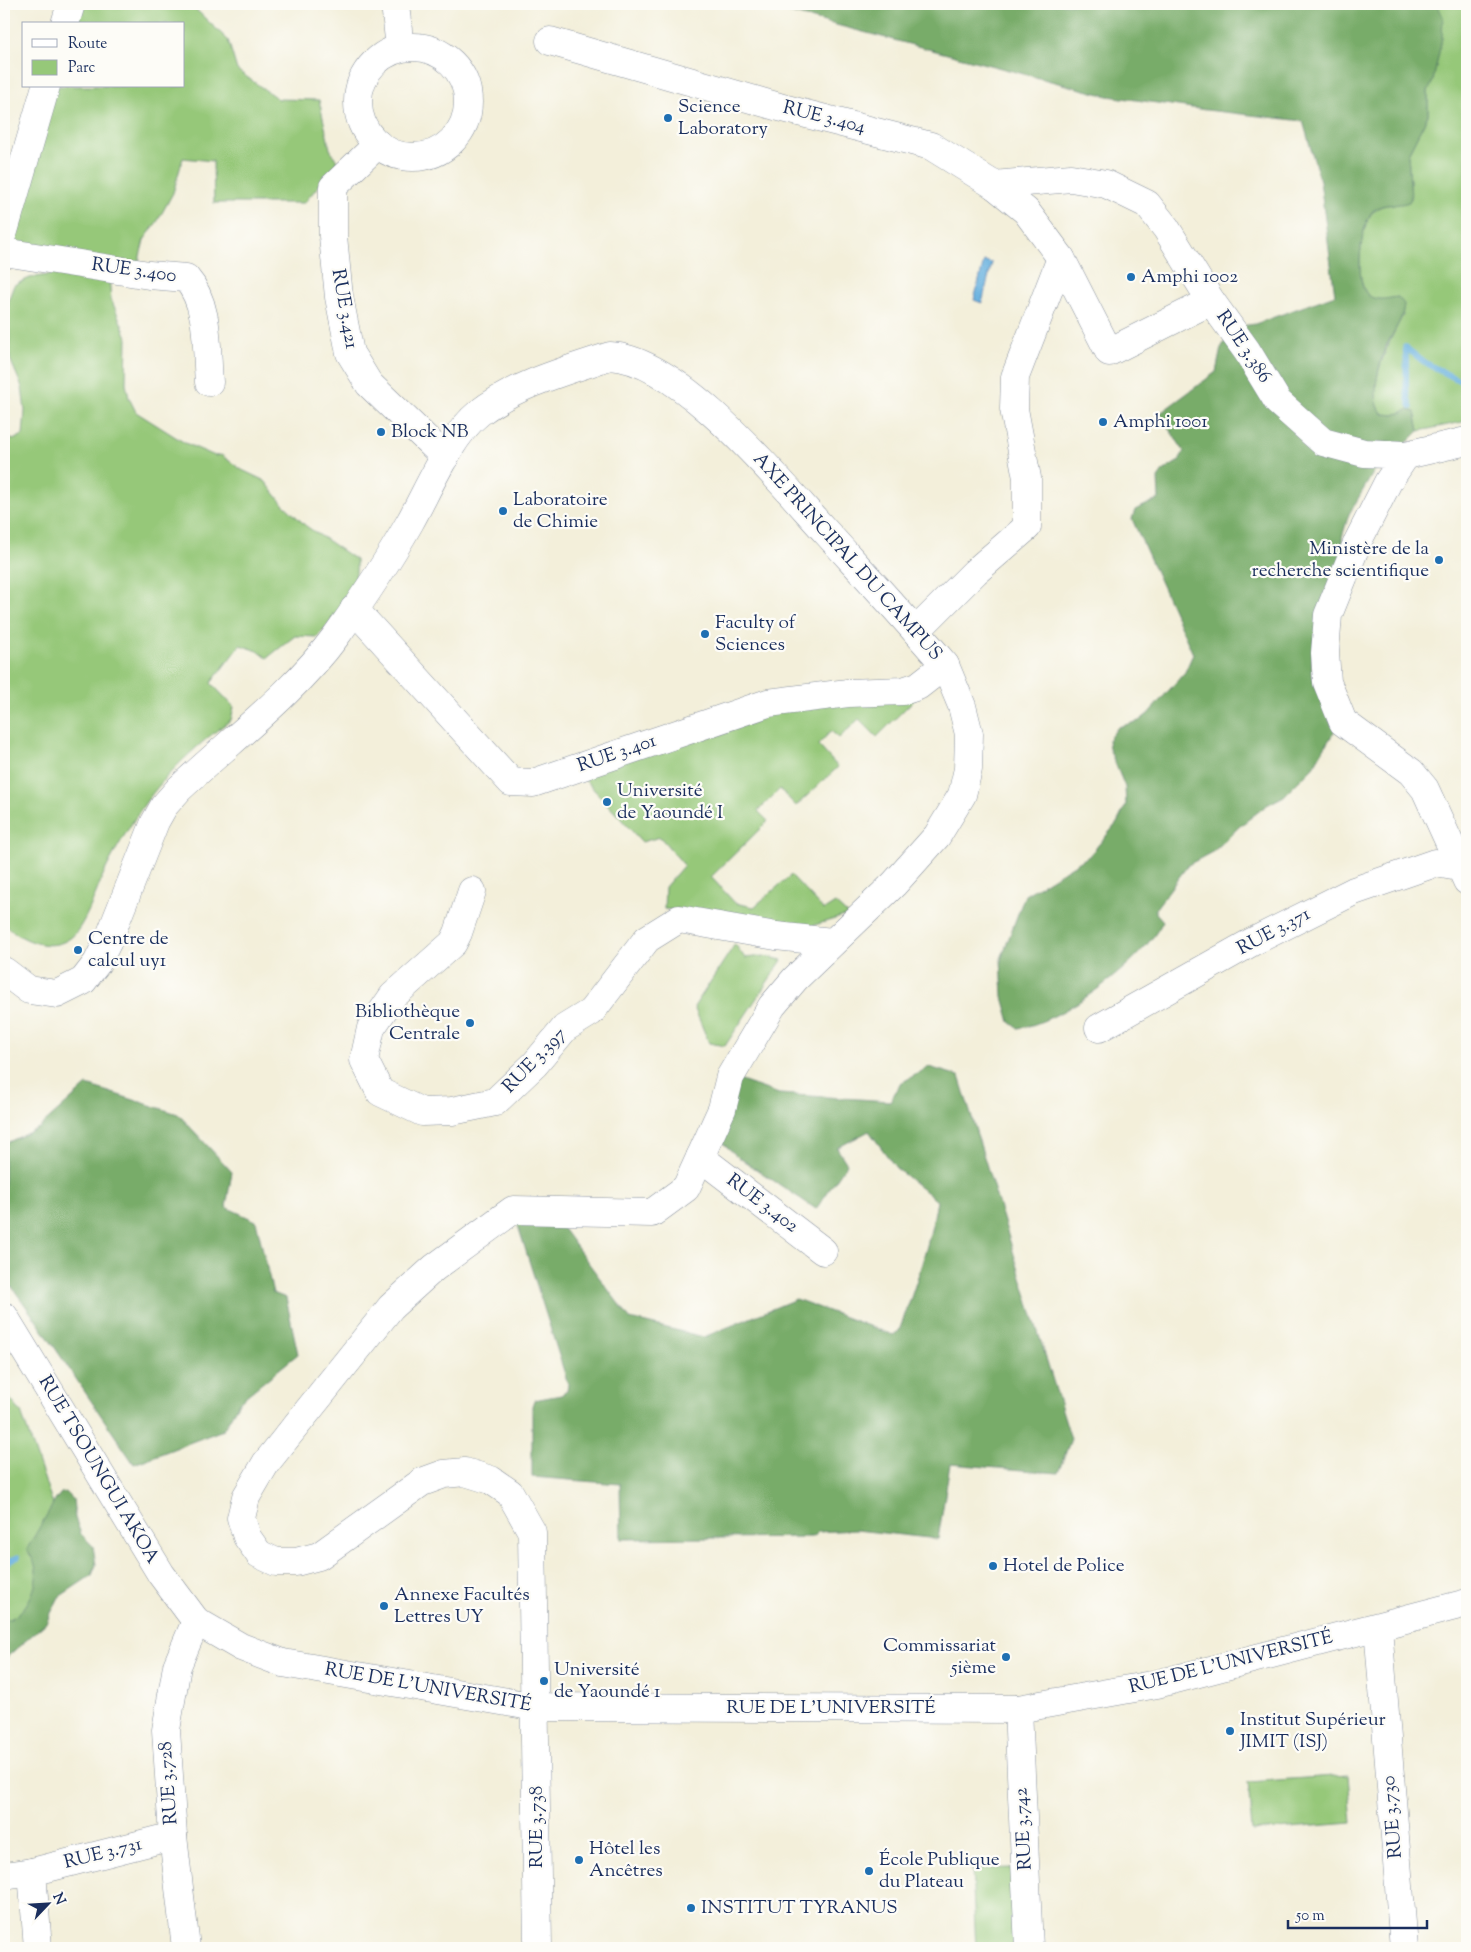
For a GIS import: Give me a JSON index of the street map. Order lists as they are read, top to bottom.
{
  "streets": {
    "street": [
      "RUE 3.404",
      "RUE 3.400",
      "RUE 3.421",
      "RUE 3.386",
      "AXE PRINCIPAL DU CAMPUS",
      "RUE 3.401",
      "RUE 3.371",
      "RUE 3.397",
      "RUE 3.402",
      "RUE TSOUNGUI AKOA",
      "RUE DE L'UNIVERSITÉ",
      "RUE 3.728",
      "RUE 3.730",
      "RUE 3.738",
      "RUE 3.742",
      "RUE 3.731"
    ]
  },
  "crossings": [
    ["RUE 3.404", "RUE 3.386"],
    ["RUE 3.421", "AXE PRINCIPAL DU CAMPUS"],
    ["AXE PRINCIPAL DU CAMPUS", "RUE 3.401"],
    ["AXE PRINCIPAL DU CAMPUS", "RUE 3.397"],
    ["AXE PRINCIPAL DU CAMPUS", "RUE 3.402"],
    ["AXE PRINCIPAL DU CAMPUS", "RUE DE L'UNIVERSITÉ"],
    ["AXE PRINCIPAL DU CAMPUS", "RUE 3.738"],
    ["RUE TSOUNGUI AKOA", "RUE DE L'UNIVERSITÉ"],
    ["RUE TSOUNGUI AKOA", "RUE 3.728"],
    ["RUE DE L'UNIVERSITÉ", "RUE 3.728"],
    ["RUE DE L'UNIVERSITÉ", "RUE 3.730"],
    ["RUE DE L'UNIVERSITÉ", "RUE 3.738"],
    ["RUE DE L'UNIVERSITÉ", "RUE 3.742"],
    ["RUE 3.728", "RUE 3.731"]
  ],
  "places": [
    "Science Laboratory",
    "Amphi 1002",
    "Amphi 1001",
    "Block NB",
    "Laboratoire de Chimie",
    "Ministère de la recherche scientifique",
    "Faculty of Sciences",
    "Université de Yaoundé I",
    "Centre de calcul uy1",
    "Bibliothèque Centrale",
    "Hotel de Police",
    "Annexe Facultés Lettres UY",
    "Commissariat 5ième",
    "Université de Yaoundé 1",
    "Institut Supérieur JIMIT (ISJ)",
    "Hôtel les Ancêtres",
    "École Publique du Plateau",
    "INSTITUT TYRANUS"
  ],
  "legend": ["Route", "Parc"],
  "scale_bar": "50 m",
  "north": "top right"
}
